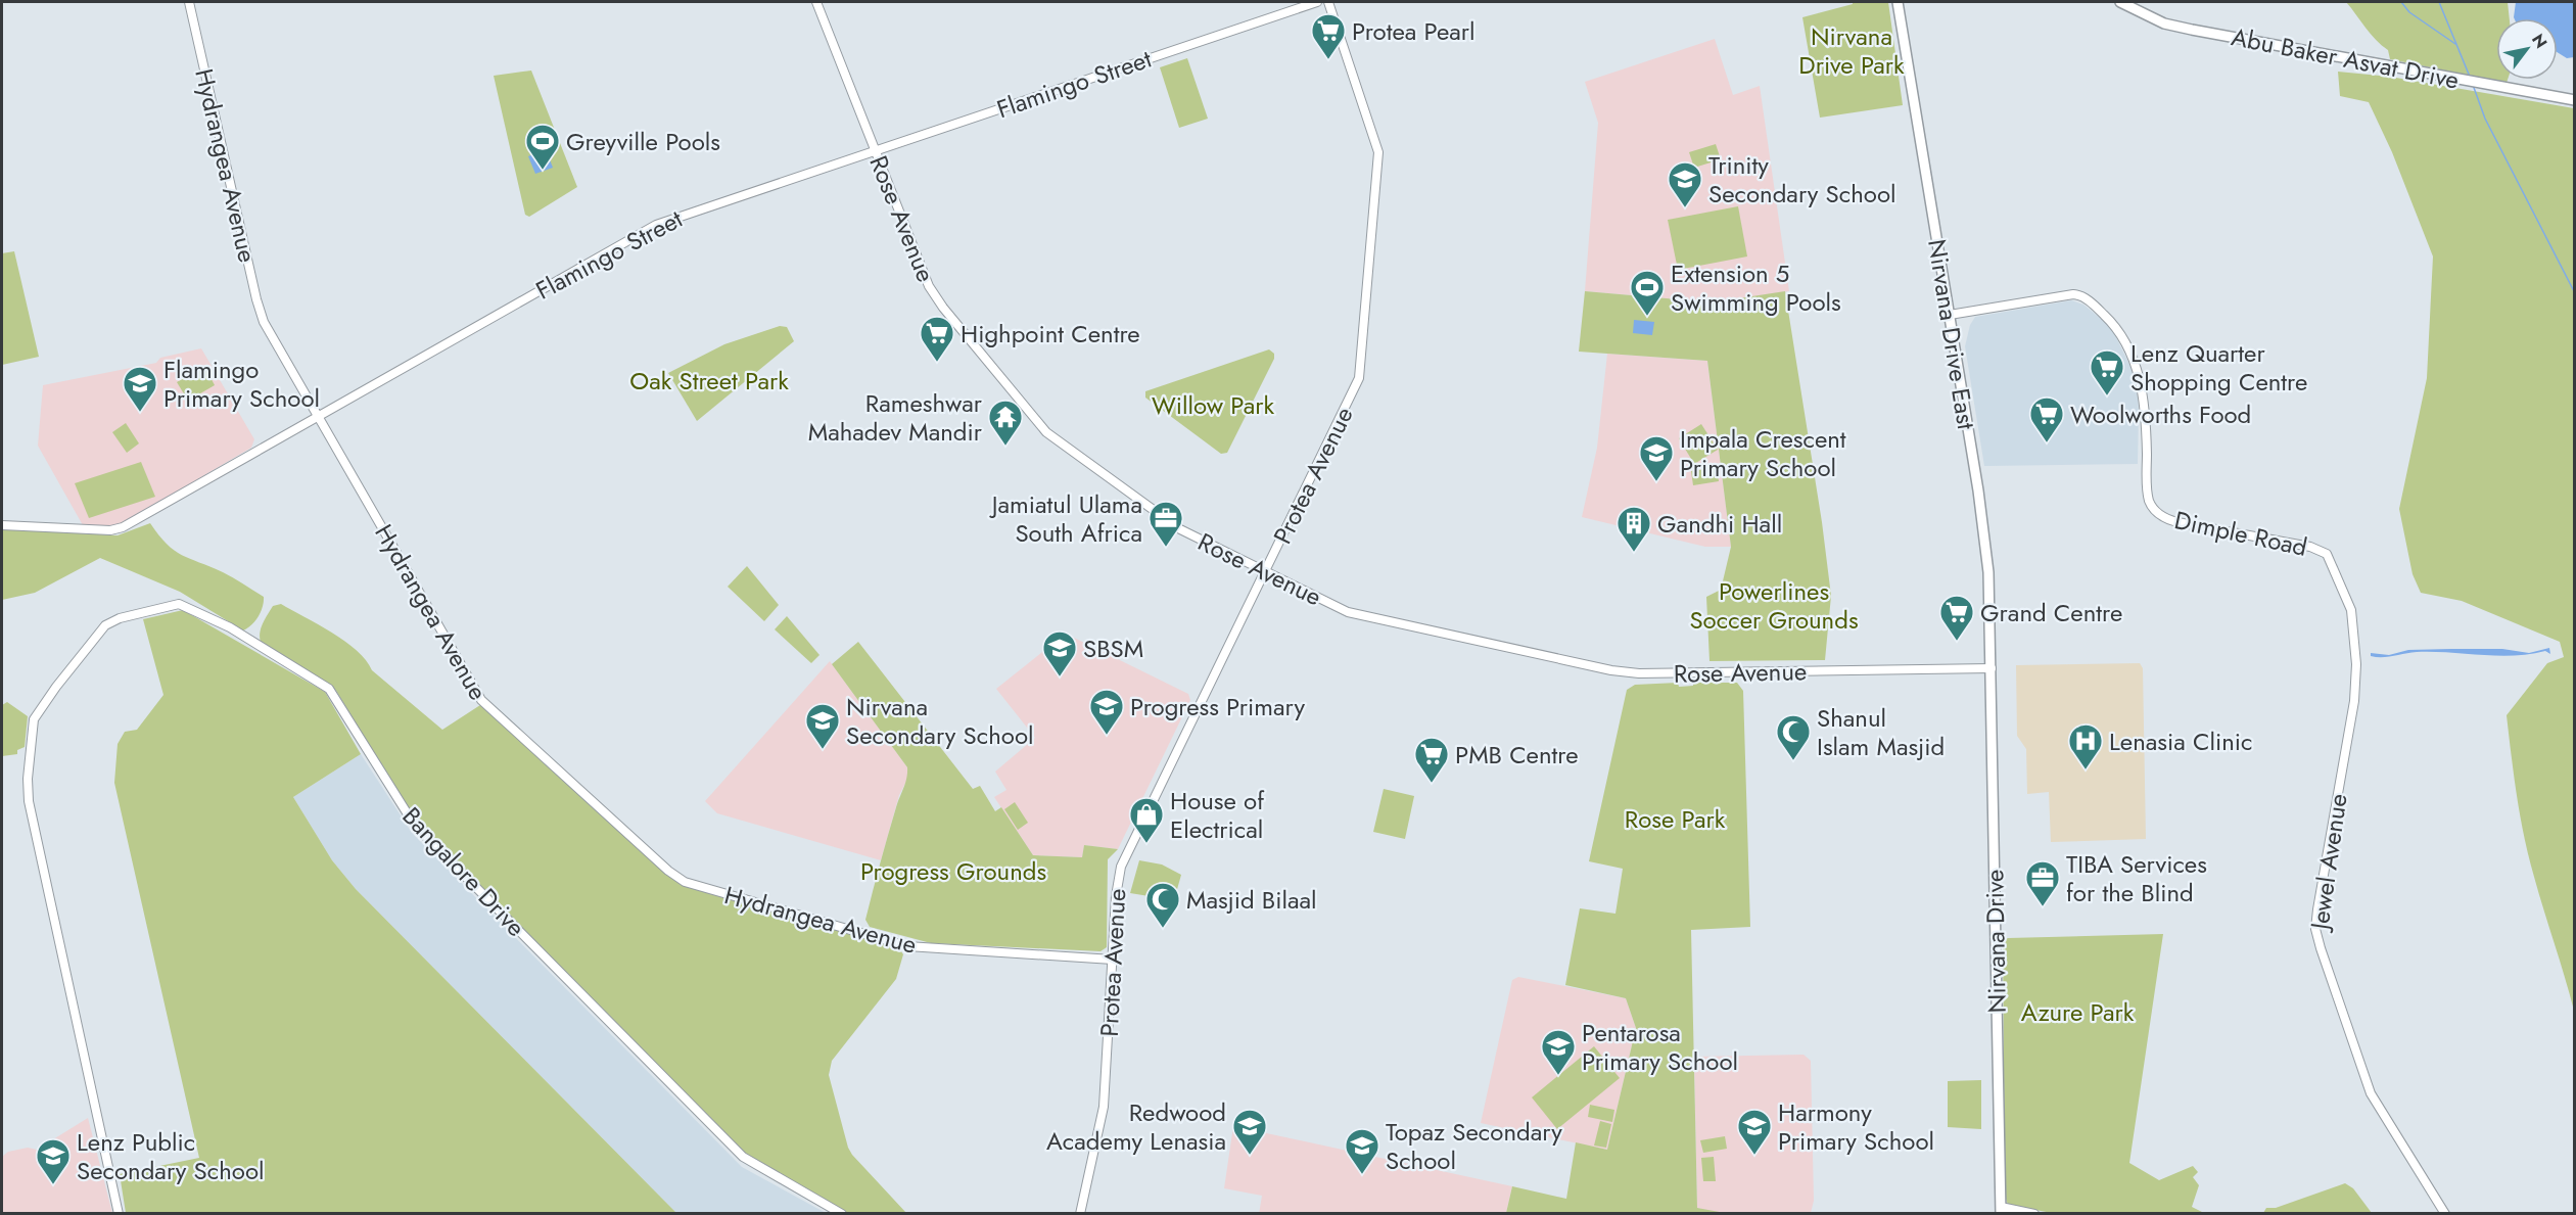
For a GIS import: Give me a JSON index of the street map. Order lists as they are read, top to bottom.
{
  "streets": {
    "main road": ["Abu Baker Asvat Drive", "Nirvana Drive East", "Nirvana Drive"],
    "street": [
      "Flamingo Street",
      "Hydrangea Avenue",
      "Rose Avenue",
      "Protea Avenue",
      "Dimple Road",
      "Jewel Avenue",
      "Bangalore Drive"
    ]
  },
  "crossings": [
    ["Flamingo Street", "Hydrangea Avenue"],
    ["Flamingo Street", "Rose Avenue"],
    ["Hydrangea Avenue", "Protea Avenue"],
    ["Rose Avenue", "Nirvana Drive East"],
    ["Rose Avenue", "Protea Avenue"],
    ["Rose Avenue", "Nirvana Drive"],
    ["Nirvana Drive East", "Dimple Road"],
    ["Nirvana Drive East", "Nirvana Drive"],
    ["Dimple Road", "Jewel Avenue"]
  ],
  "parks": [
    "Nirvana Drive Park",
    "Oak Street Park",
    "Willow Park",
    "Powerlines Soccer Grounds",
    "Rose Park",
    "Progress Grounds",
    "Azure Park"
  ],
  "places": {
    "supermarket": [
      "Protea Pearl",
      "Highpoint Centre",
      "Lenz Quarter Shopping Centre",
      "Woolworths Food",
      "Grand Centre",
      "PMB Centre"
    ],
    "sports": ["Greyville Pools", "Extension 5 Swimming Pools"],
    "school or university": [
      "Trinity Secondary School",
      "Flamingo Primary School",
      "Impala Crescent Primary School",
      "SBSM",
      "Progress Primary",
      "Nirvana Secondary School",
      "Pentarosa Primary School",
      "Redwood Academy Lenasia",
      "Harmony Primary School",
      "Topaz Secondary School",
      "Lenz Public Secondary School"
    ],
    "temple": ["Rameshwar Mahadev Mandir"],
    "office": ["Jamiatul Ulama South Africa", "TIBA Services for the Blind"],
    "building": ["Gandhi Hall"],
    "mosque": ["Shanul Islam Masjid", "Masjid Bilaal"],
    "hospital": ["Lenasia Clinic"],
    "shop": ["House of Electrical"]
  },
  "north": "top right"
}
